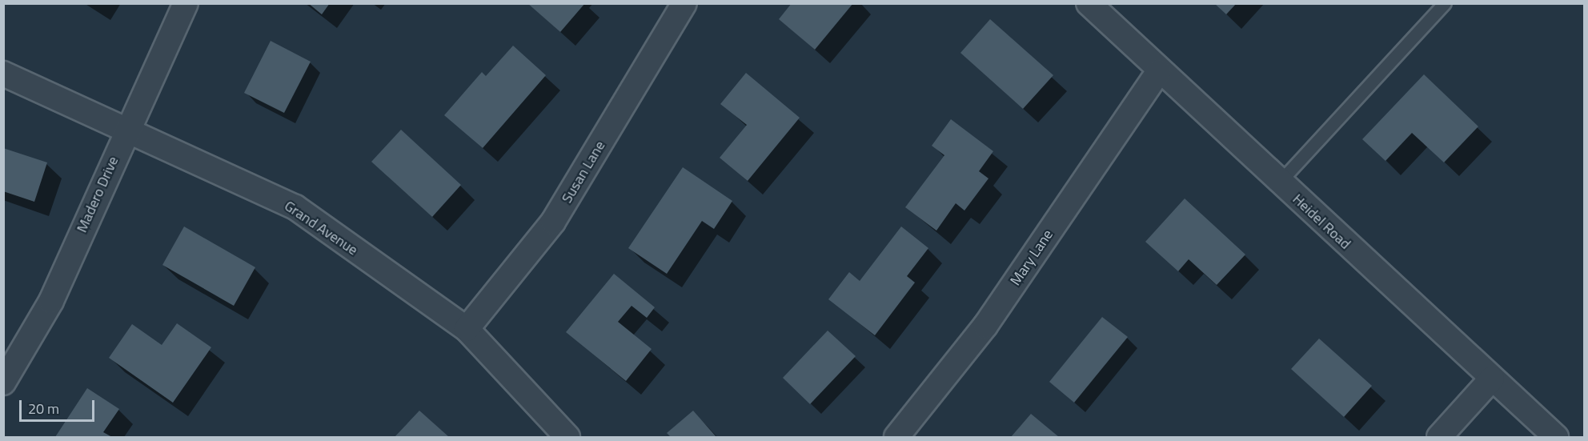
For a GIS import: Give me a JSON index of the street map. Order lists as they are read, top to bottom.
{
  "streets": {
    "street": [
      "Susan Lane",
      "Madero Drive",
      "Heidel Road",
      "Grand Avenue",
      "Mary Lane"
    ]
  },
  "crossings": [
    ["Susan Lane", "Grand Avenue"],
    ["Madero Drive", "Grand Avenue"],
    ["Heidel Road", "Mary Lane"]
  ],
  "scale_bar": "20 m"
}
